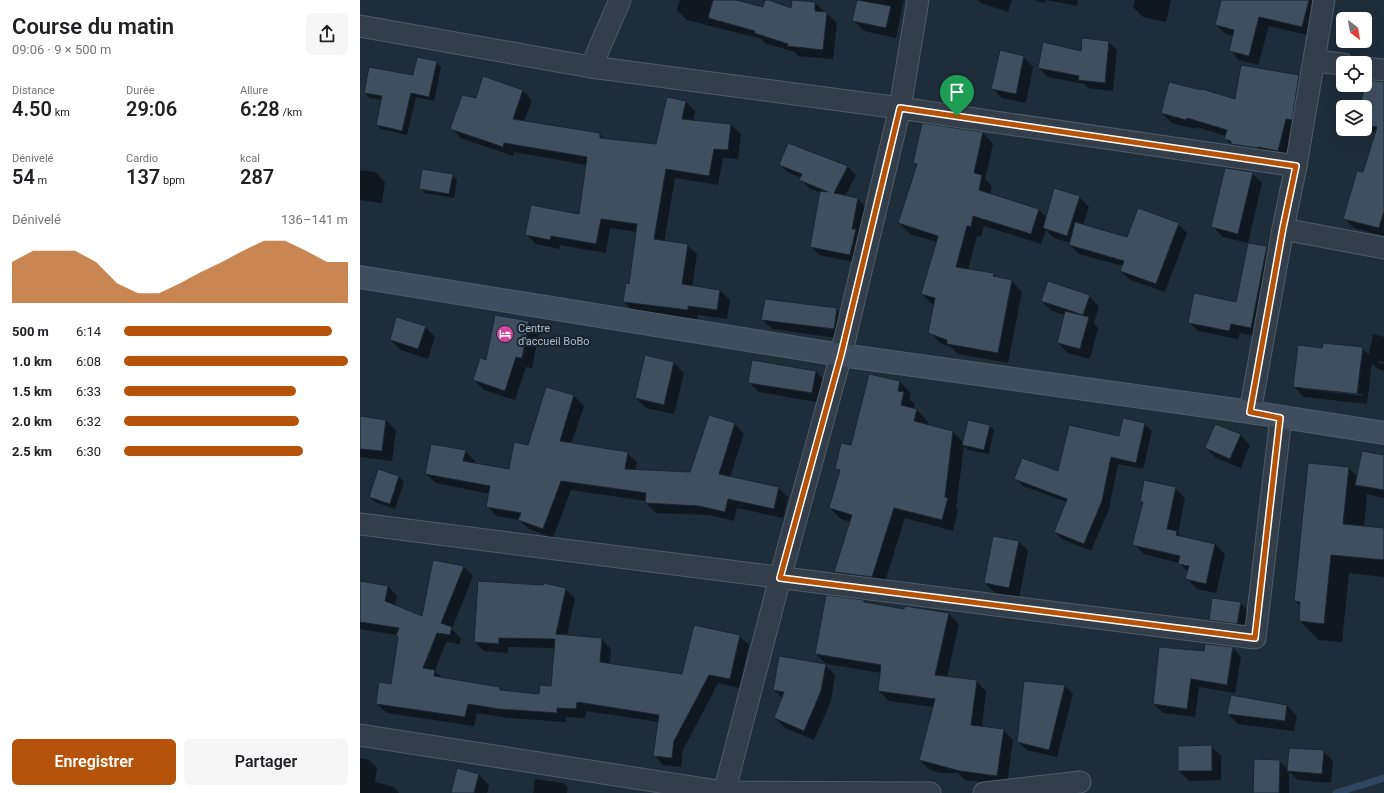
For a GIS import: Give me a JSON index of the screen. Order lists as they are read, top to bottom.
{
  "places": {
    "hotel": ["Centre d'accueil BoBo"]
  },
  "north": "bottom right",
  "page": {
    "heading": ["Course du matin", "09:06 · 9 × 500 m"],
    "stats": [
      ["Distance", "4.50 km"],
      ["Durée", "29:06"],
      ["Allure", "6:28 /km"],
      ["Dénivelé", "54 m"],
      ["Cardio", "137 bpm"],
      ["kcal", "287"]
    ],
    "chart": ["Dénivelé", "136–141 m"],
    "list": [
      {
        "name": "500 m",
        "note": "6:14"
      },
      {
        "name": "1.0 km",
        "note": "6:08"
      },
      {
        "name": "1.5 km",
        "note": "6:33"
      },
      {
        "name": "2.0 km",
        "note": "6:32"
      },
      {
        "name": "2.5 km",
        "note": "6:30"
      }
    ],
    "buttons": ["Enregistrer", "Partager"]
  }
}
